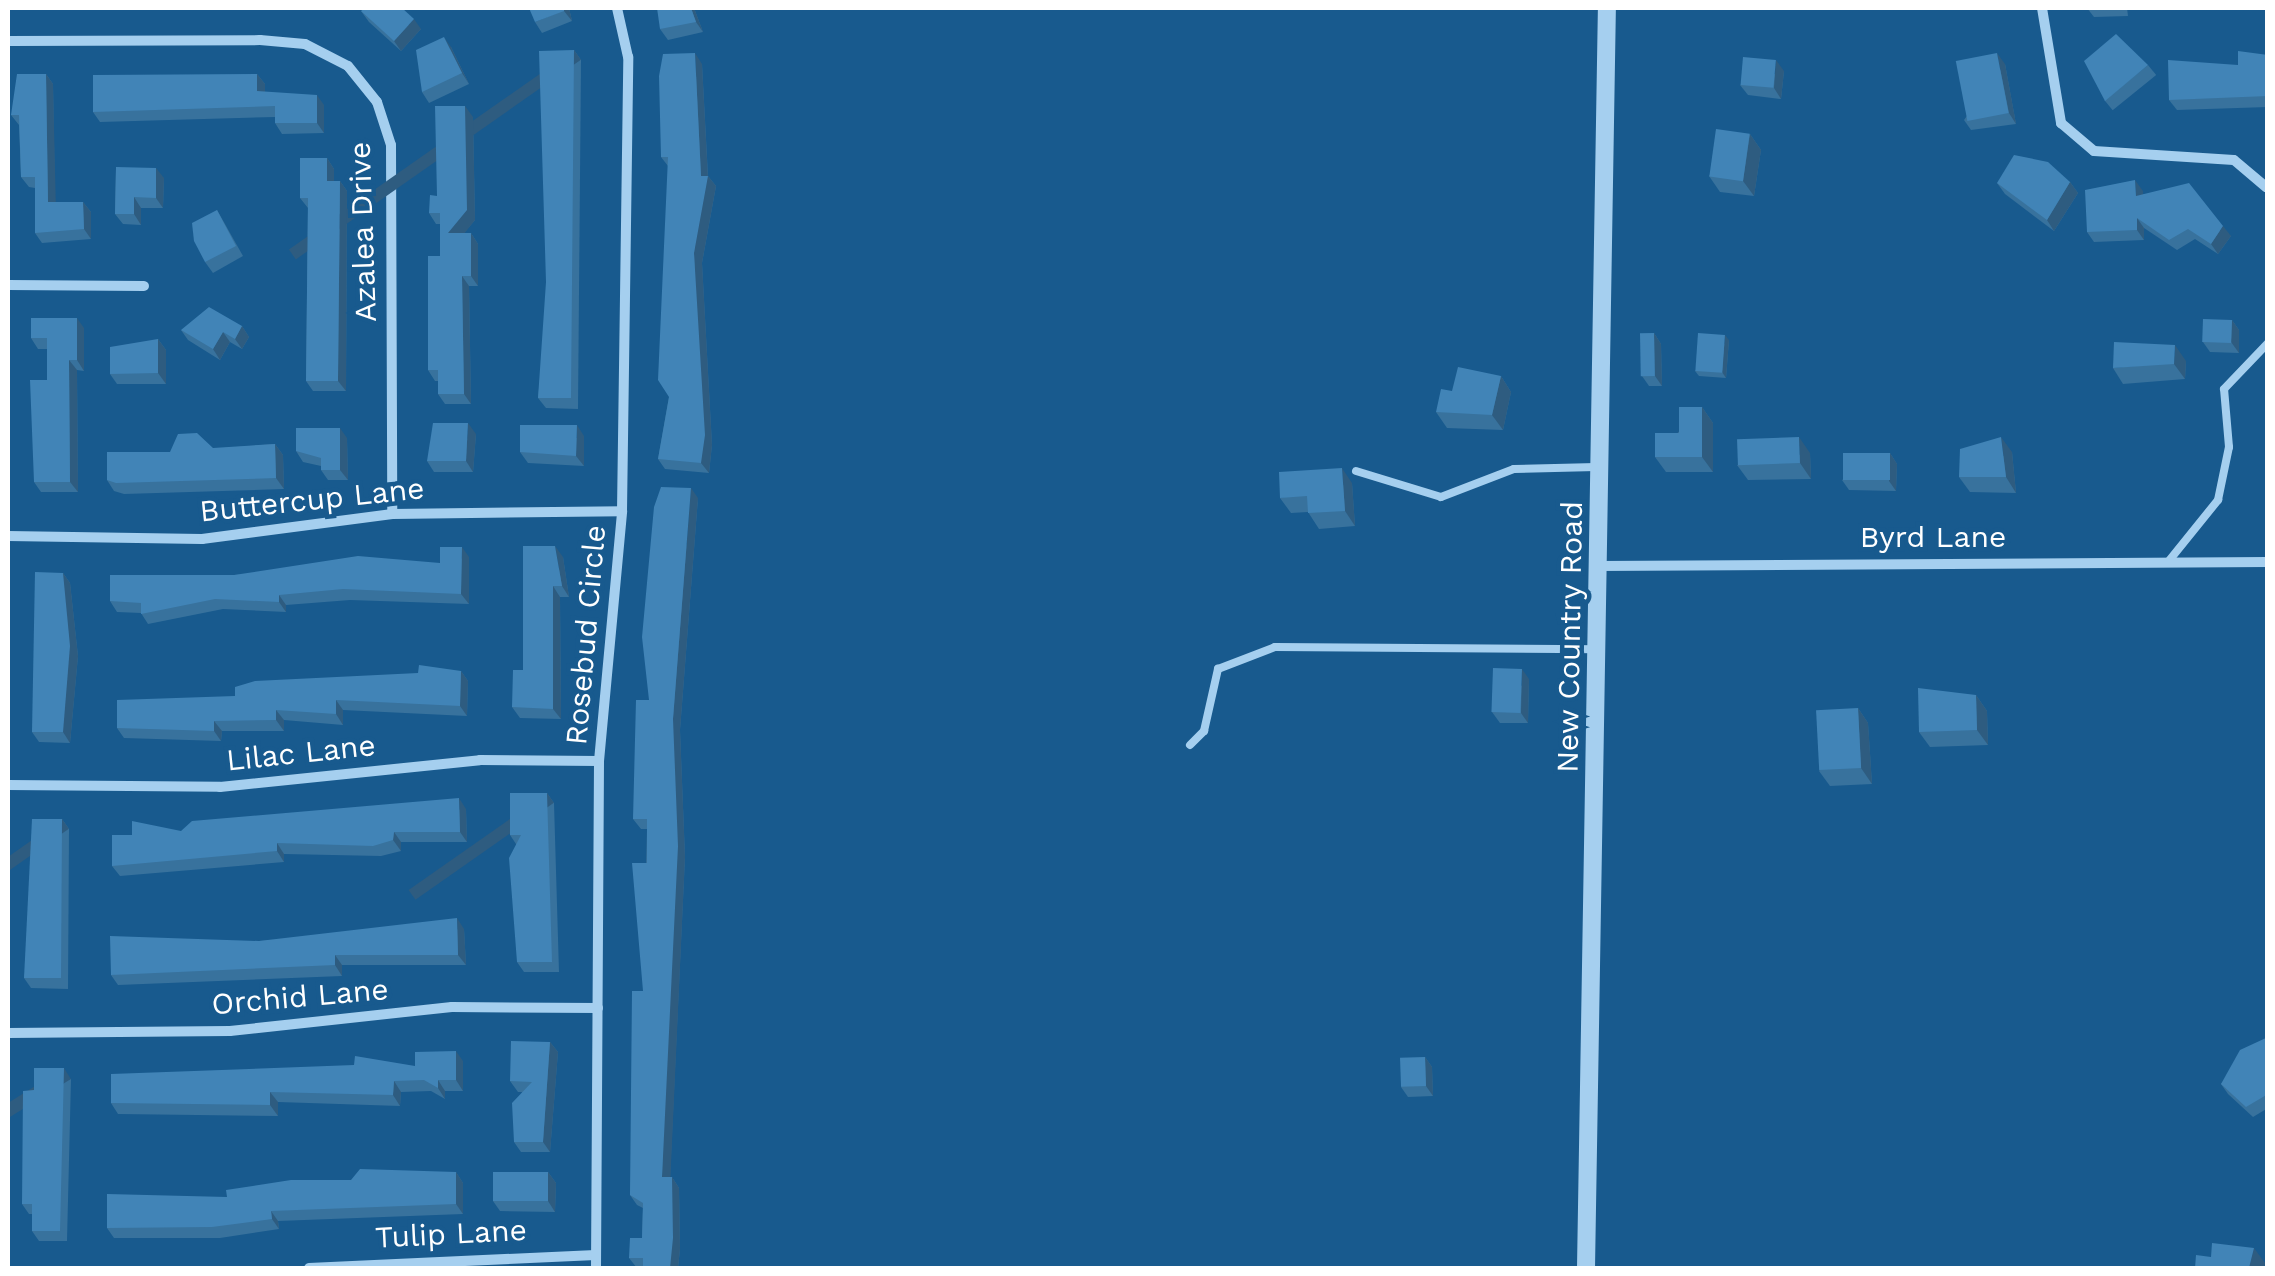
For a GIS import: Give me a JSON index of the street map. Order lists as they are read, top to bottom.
{
  "streets": {
    "street": [
      "Azalea Drive",
      "Buttercup Lane",
      "Byrd Lane",
      "Rosebud Circle",
      "New Country Road",
      "Lilac Lane",
      "Orchid Lane",
      "Tulip Lane"
    ]
  },
  "crossings": [
    ["Azalea Drive", "Buttercup Lane"],
    ["Buttercup Lane", "Rosebud Circle"],
    ["Byrd Lane", "New Country Road"],
    ["Rosebud Circle", "Lilac Lane"],
    ["Rosebud Circle", "Orchid Lane"],
    ["Rosebud Circle", "Tulip Lane"]
  ]
}
